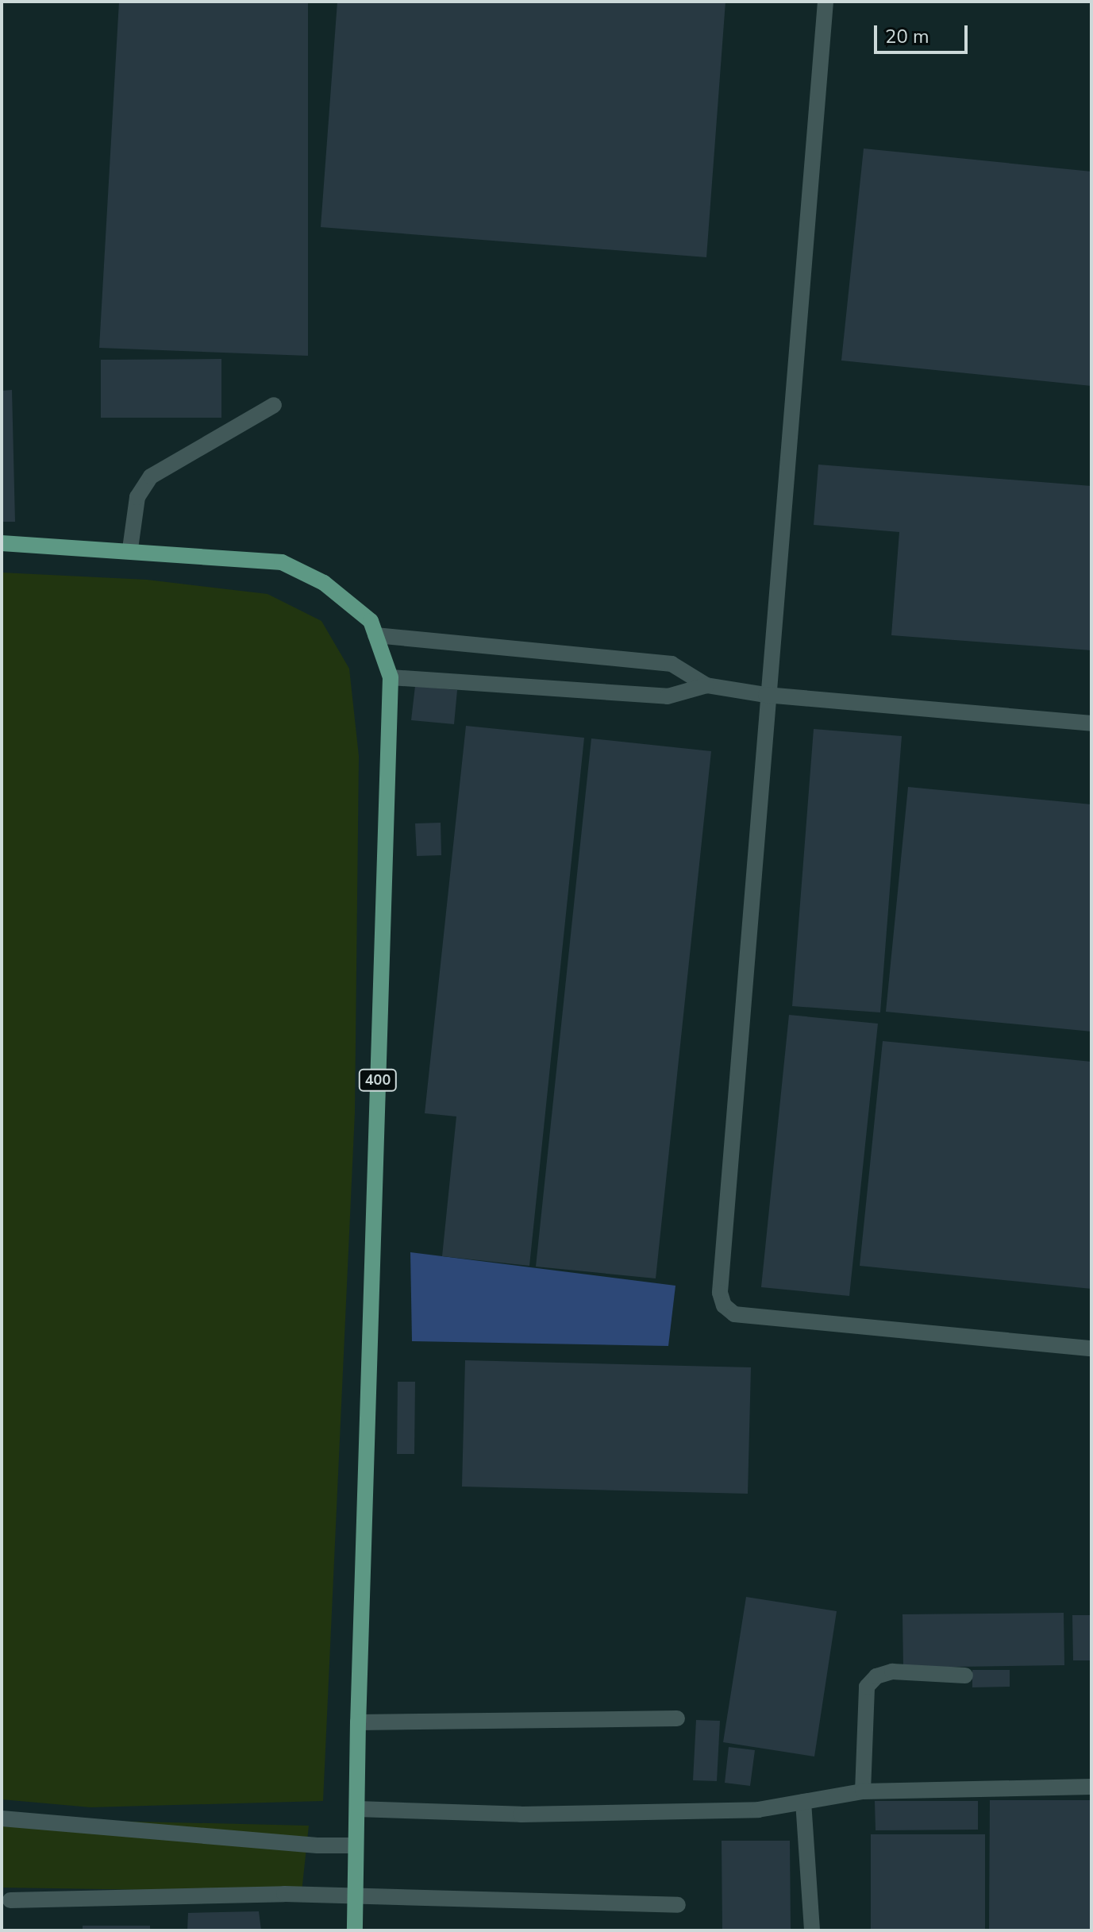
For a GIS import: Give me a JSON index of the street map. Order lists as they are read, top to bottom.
{
  "streets": {
    "main road": ["400"]
  },
  "scale_bar": "20 m"
}
